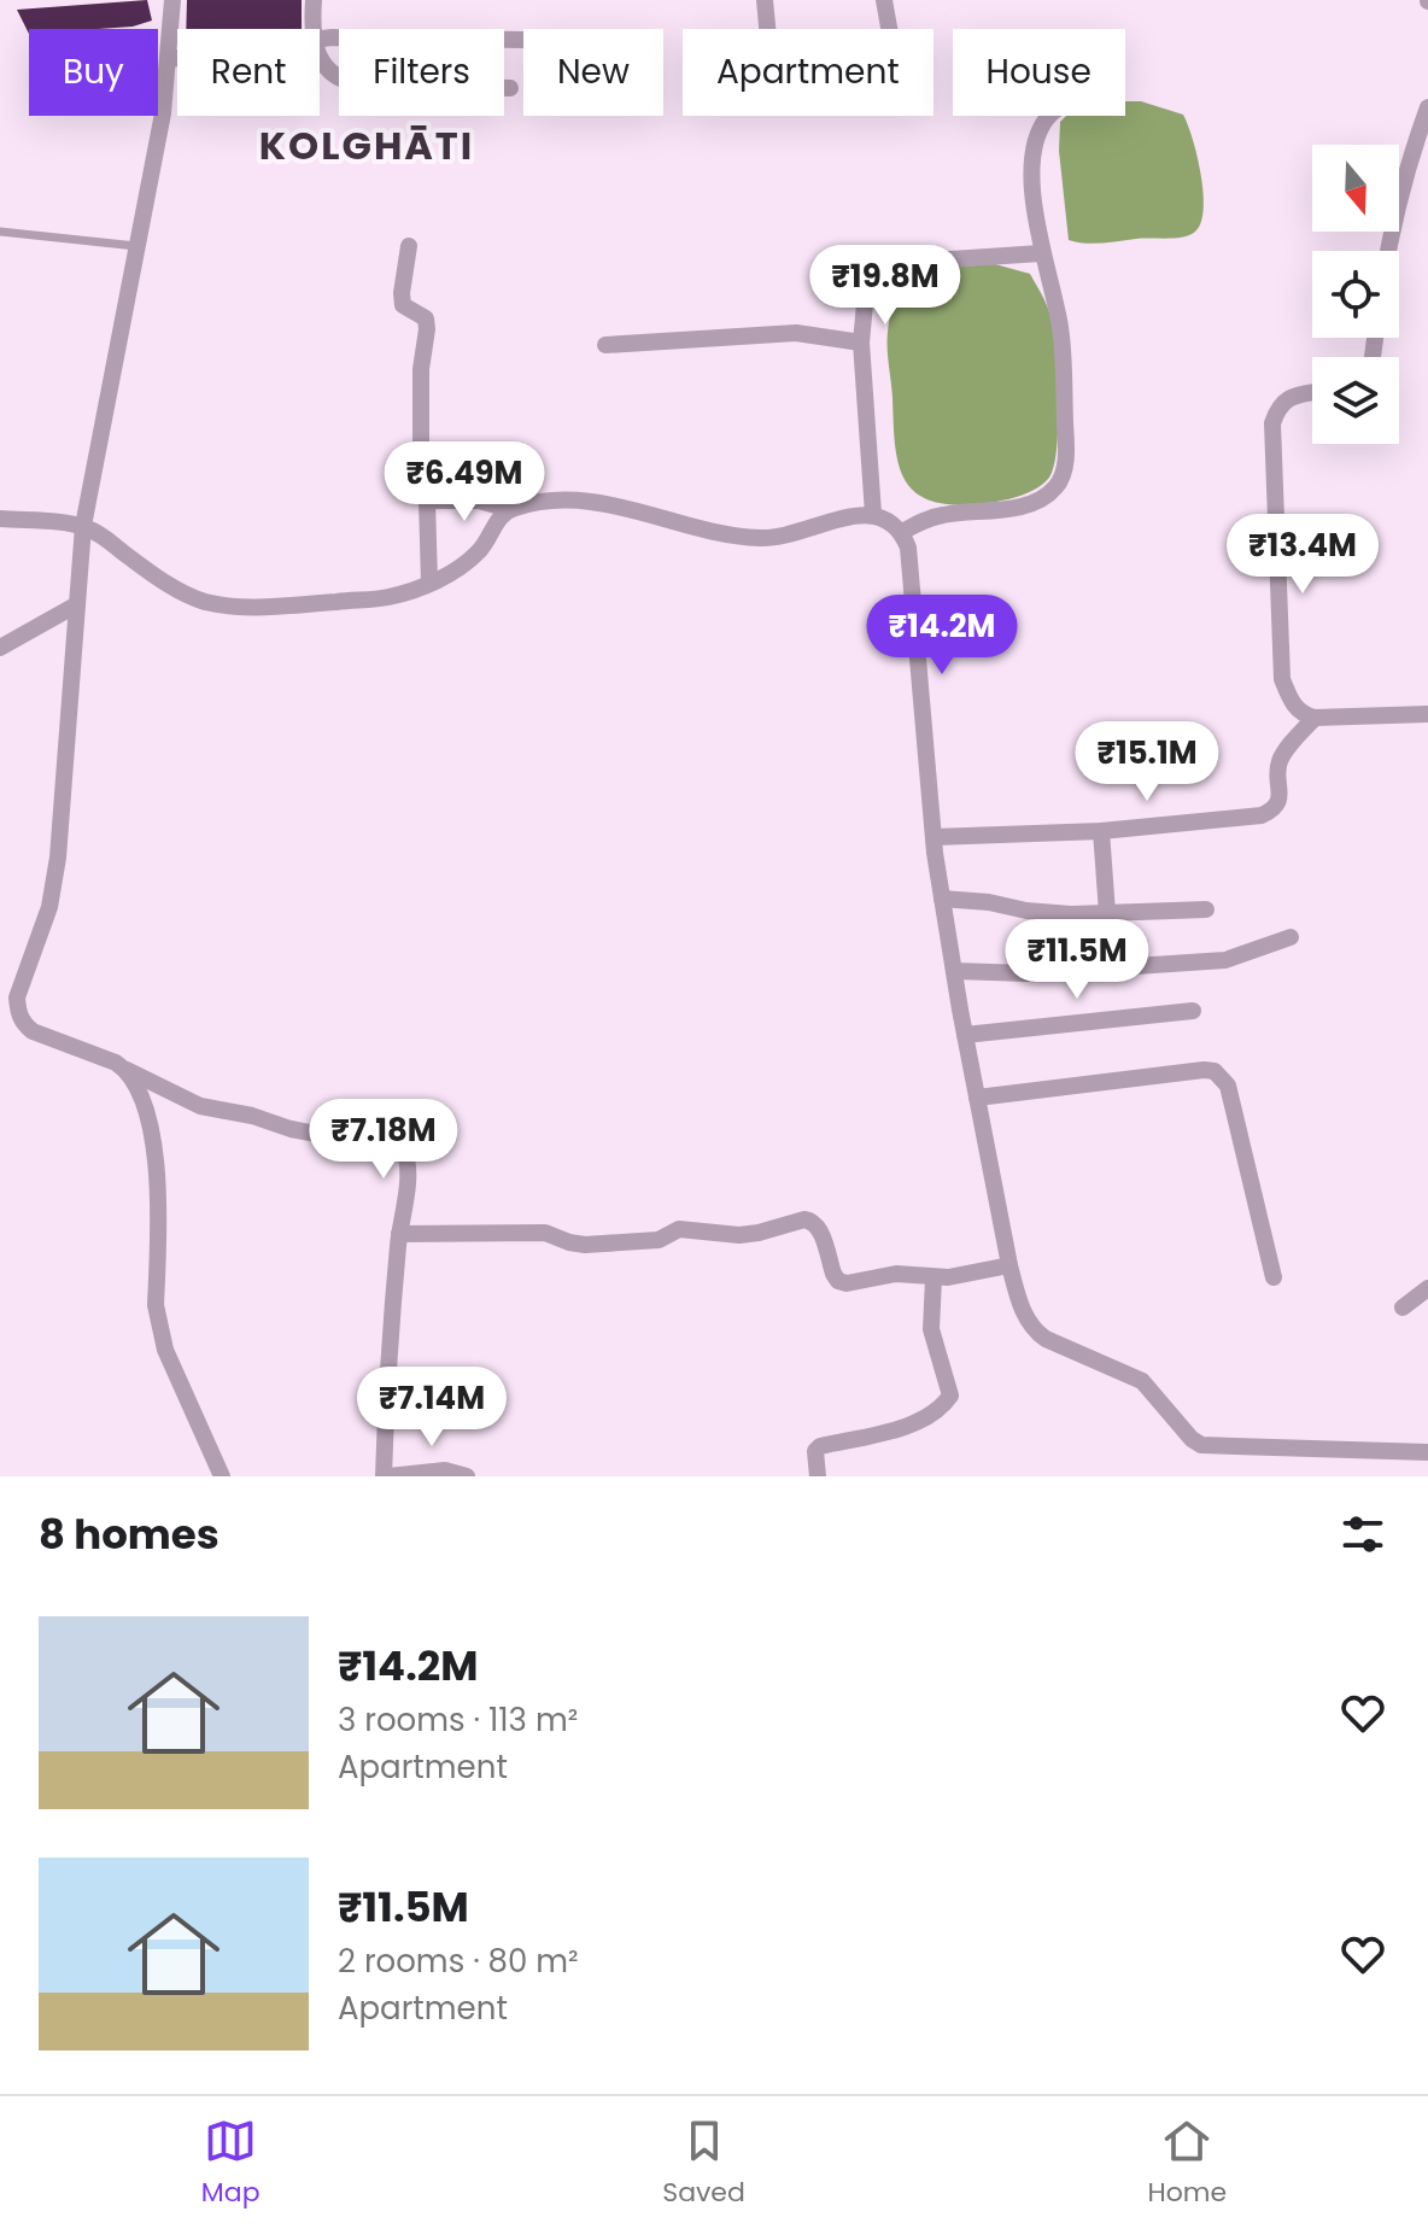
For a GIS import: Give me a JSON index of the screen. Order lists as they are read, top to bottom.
{
  "districts": ["KOLGHĀTI"],
  "north": "bottom",
  "page": {
    "chip": [
      "Buy",
      "Rent",
      "Filters",
      "New",
      "Apartment",
      "House"
    ],
    "price": [
      "₹19.8M",
      "₹6.49M",
      "₹13.4M",
      "₹14.2M",
      "₹15.1M",
      "₹11.5M",
      "₹7.18M",
      "₹7.14M"
    ],
    "heading": "8 homes",
    "list": [
      {
        "name": "₹14.2M",
        "note": "3 rooms · 113 m² · Apartment"
      },
      {
        "name": "₹11.5M",
        "note": "2 rooms · 80 m² · Apartment"
      }
    ],
    "tabs": ["Map", "Saved", "Home"]
  }
}
